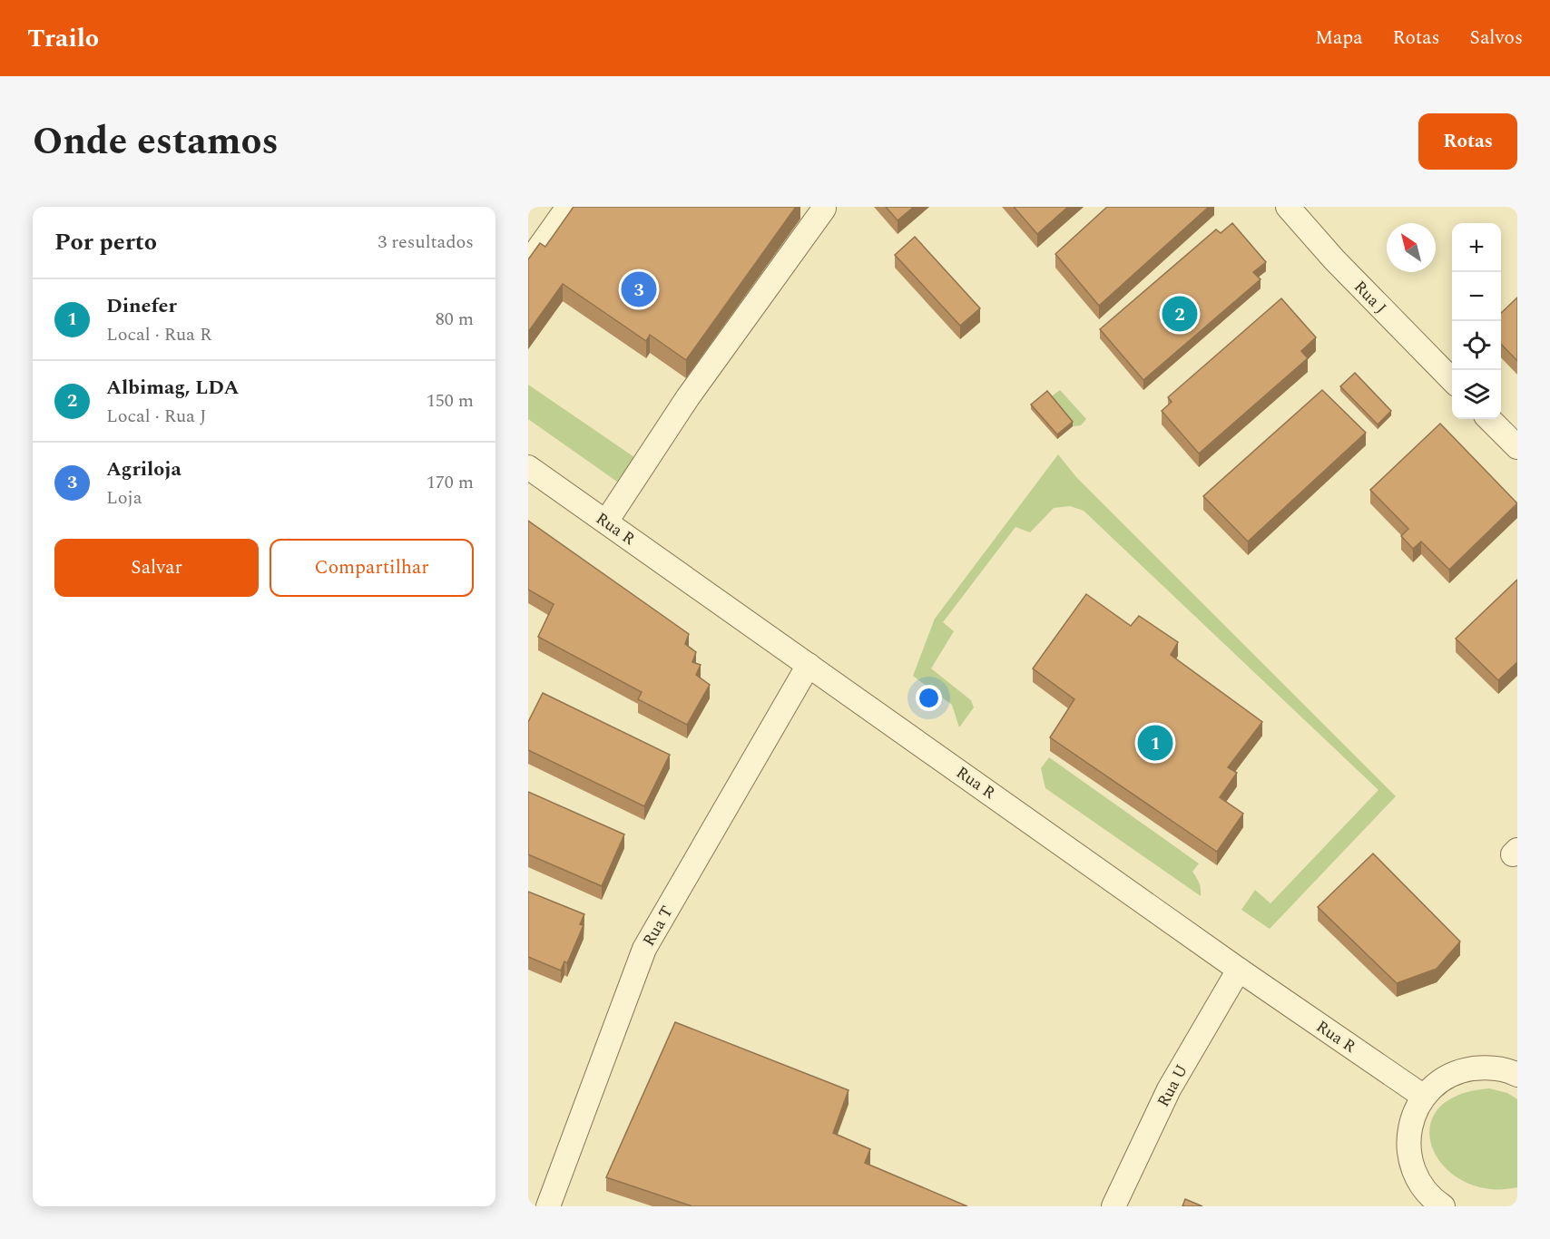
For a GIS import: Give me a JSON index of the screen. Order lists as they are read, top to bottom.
{
  "streets": {
    "street": [
      "Rua J",
      "Rua R",
      "Rua T",
      "Rua U"
    ]
  },
  "crossings": [
    ["Rua R", "Rua T"],
    ["Rua R", "Rua U"]
  ],
  "north": "top left",
  "page": {
    "header": "Trailo",
    "nav": ["Mapa", "Rotas", "Salvos"],
    "title": "Onde estamos",
    "buttons": [
      "Rotas",
      ["Salvar", "Compartilhar"]
    ],
    "heading": ["Por perto", "3 resultados"],
    "map_buttons": ["+", "−"],
    "pins": ["3", "2", "1"],
    "list": [
      {
        "mark": "1",
        "name": "Dinefer",
        "note": "Local · Rua R",
        "value": "80 m"
      },
      {
        "mark": "2",
        "name": "Albimag, LDA",
        "note": "Local · Rua J",
        "value": "150 m"
      },
      {
        "mark": "3",
        "name": "Agriloja",
        "note": "Loja",
        "value": "170 m"
      }
    ]
  }
}
